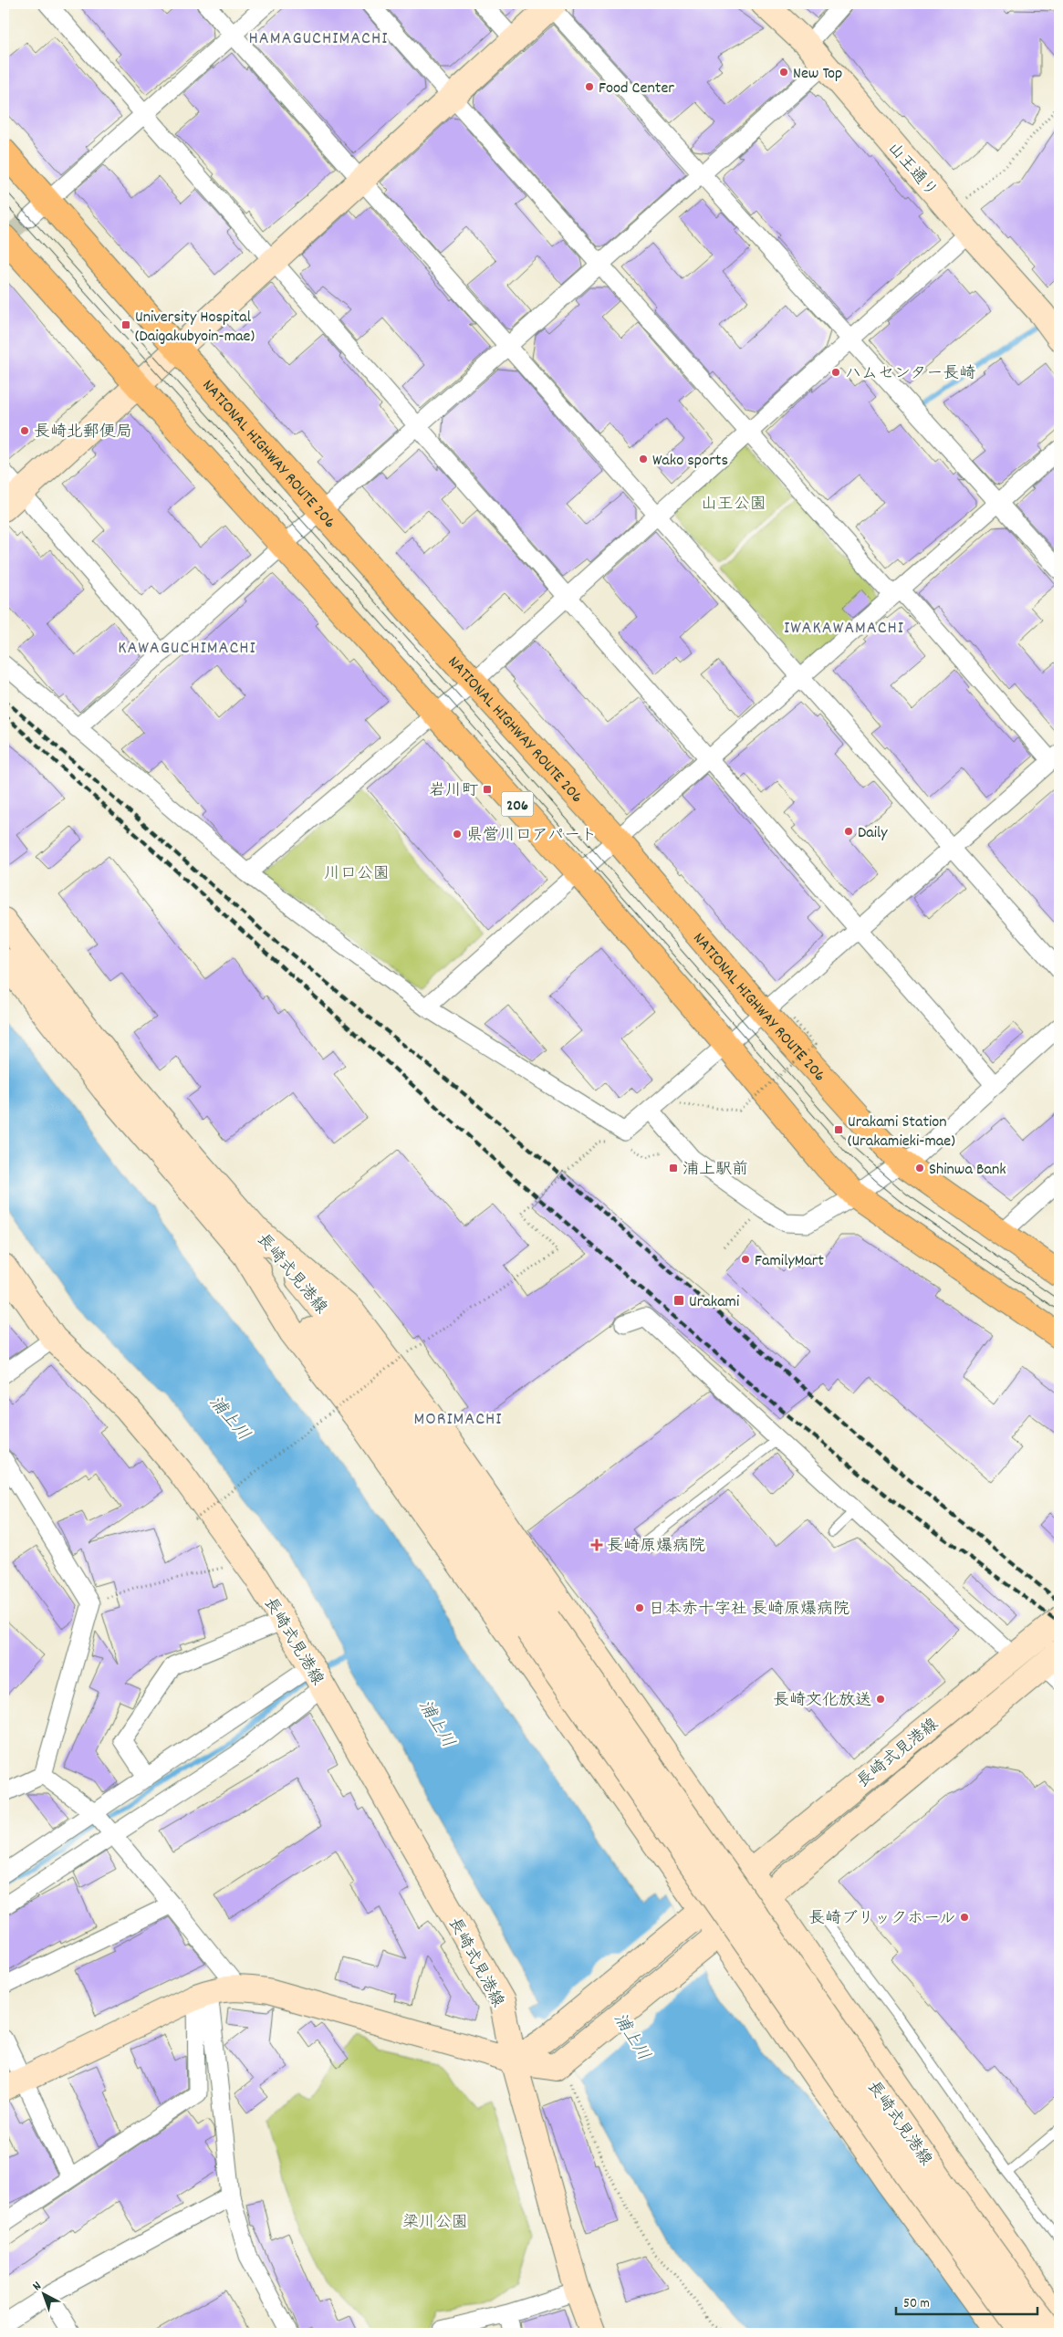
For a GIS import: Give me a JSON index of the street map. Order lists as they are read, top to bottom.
{
  "streets": {
    "highway": ["NATIONAL HIGHWAY ROUTE 206", "206"],
    "main road": ["山王通り", "長崎式見港線"]
  },
  "districts": [
    "HAMAGUCHIMACHI",
    "IWAKAWAMACHI",
    "KAWAGUCHIMACHI",
    "MORIMACHI"
  ],
  "water": ["浦上川"],
  "parks": ["山王公園", "川口公園", "梁川公園"],
  "places": {
    "other": [
      "New Top",
      "Food Center",
      "ハムセンター長崎",
      "長崎北郵便局",
      "Wako sports",
      "Daily",
      "県営川口アパート",
      "Shinwa Bank",
      "FamilyMart",
      "日本赤十字社 長崎原爆病院",
      "長崎文化放送",
      "長崎ブリックホール"
    ],
    "transit": [
      "University Hospital (Daigakubyoin-mae)",
      "岩川町",
      "Urakami Station (Urakamieki-mae)",
      "浦上駅前",
      "Urakami"
    ],
    "health": ["長崎原爆病院"]
  },
  "scale_bar": "50 m",
  "north": "top left"
}
